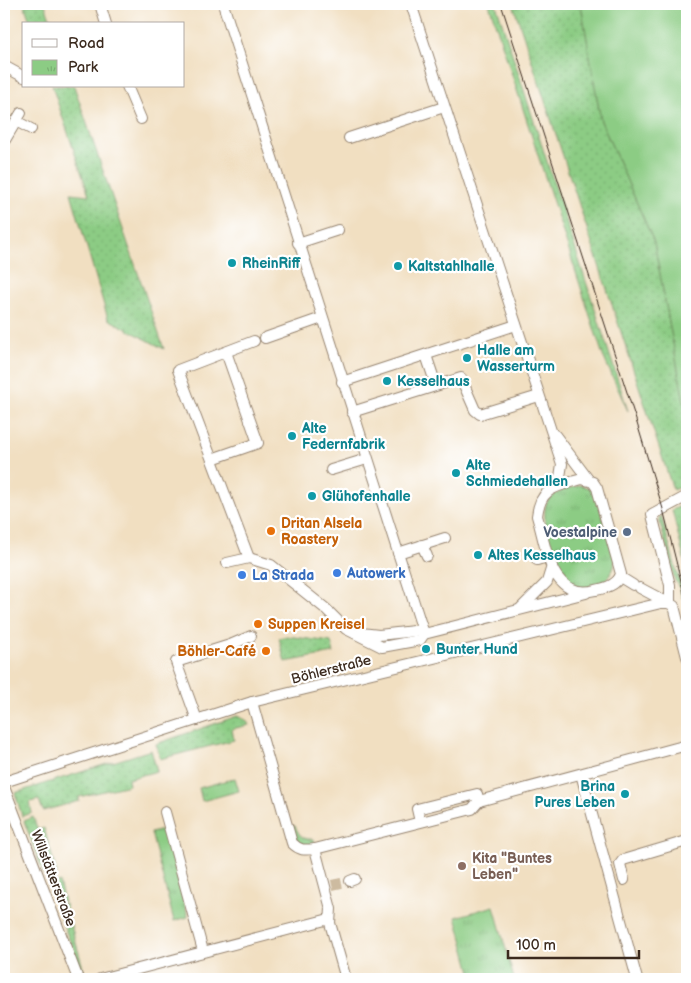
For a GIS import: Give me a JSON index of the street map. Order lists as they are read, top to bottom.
{
  "streets": {
    "street": ["Böhlerstraße", "Willstätterstraße"]
  },
  "places": [
    "RheinRiff",
    "Kaltstahlhalle",
    "Halle am Wasserturm",
    "Kesselhaus",
    "Alte Federnfabrik",
    "Alte Schmiedehallen",
    "Glühofenhalle",
    "Dritan Alsela Roastery",
    "Voestalpine",
    "Altes Kesselhaus",
    "Autowerk",
    "La Strada",
    "Suppen Kreisel",
    "Bunter Hund",
    "Böhler-Café",
    "Brina Pures Leben",
    "Kita \"Buntes Leben\""
  ],
  "legend": ["Road", "Park"],
  "scale_bar": "100 m"
}
